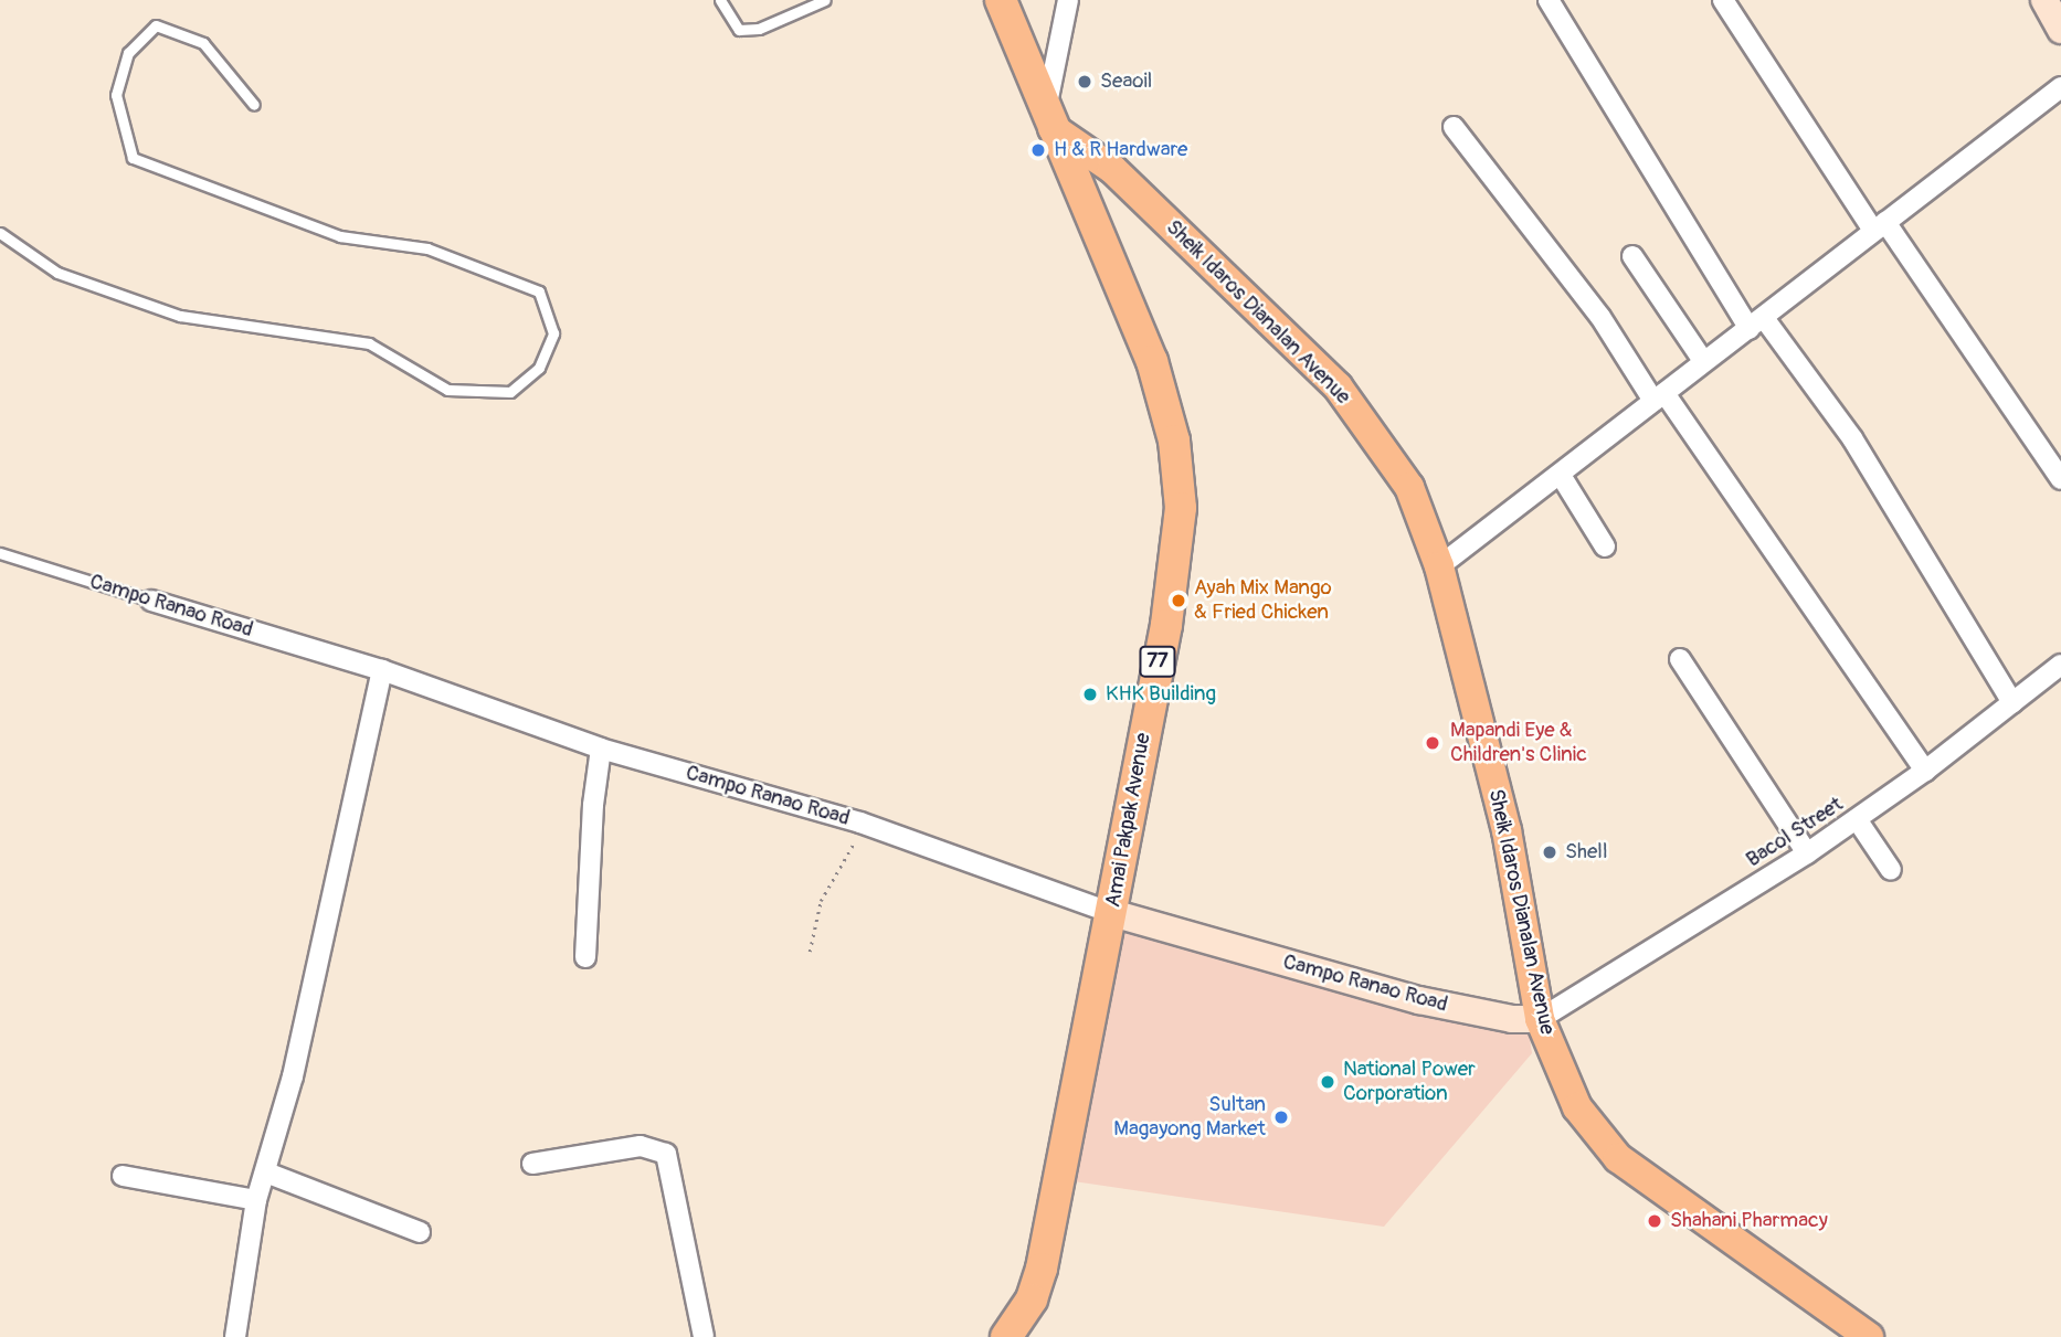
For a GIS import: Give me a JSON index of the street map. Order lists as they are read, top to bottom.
{
  "streets": {
    "highway": ["77", "Amai Pakpak Avenue"],
    "main road": ["Sheik Idaros Dianalan Avenue", "Campo Ranao Road"],
    "street": ["Bacol Street"]
  },
  "crossings": [
    ["Sheik Idaros Dianalan Avenue", "Campo Ranao Road"],
    ["Sheik Idaros Dianalan Avenue", "Amai Pakpak Avenue"],
    ["Sheik Idaros Dianalan Avenue", "Bacol Street"],
    ["Campo Ranao Road", "Amai Pakpak Avenue"],
    ["Campo Ranao Road", "Bacol Street"]
  ],
  "places": [
    "Seaoil",
    "H & R Hardware",
    "Ayah Mix Mango & Fried Chicken",
    "KHK Building",
    "Mapandi Eye & Children's Clinic",
    "Shell",
    "National Power Corporation",
    "Sultan Magayong Market",
    "Shahani Pharmacy"
  ]
}
